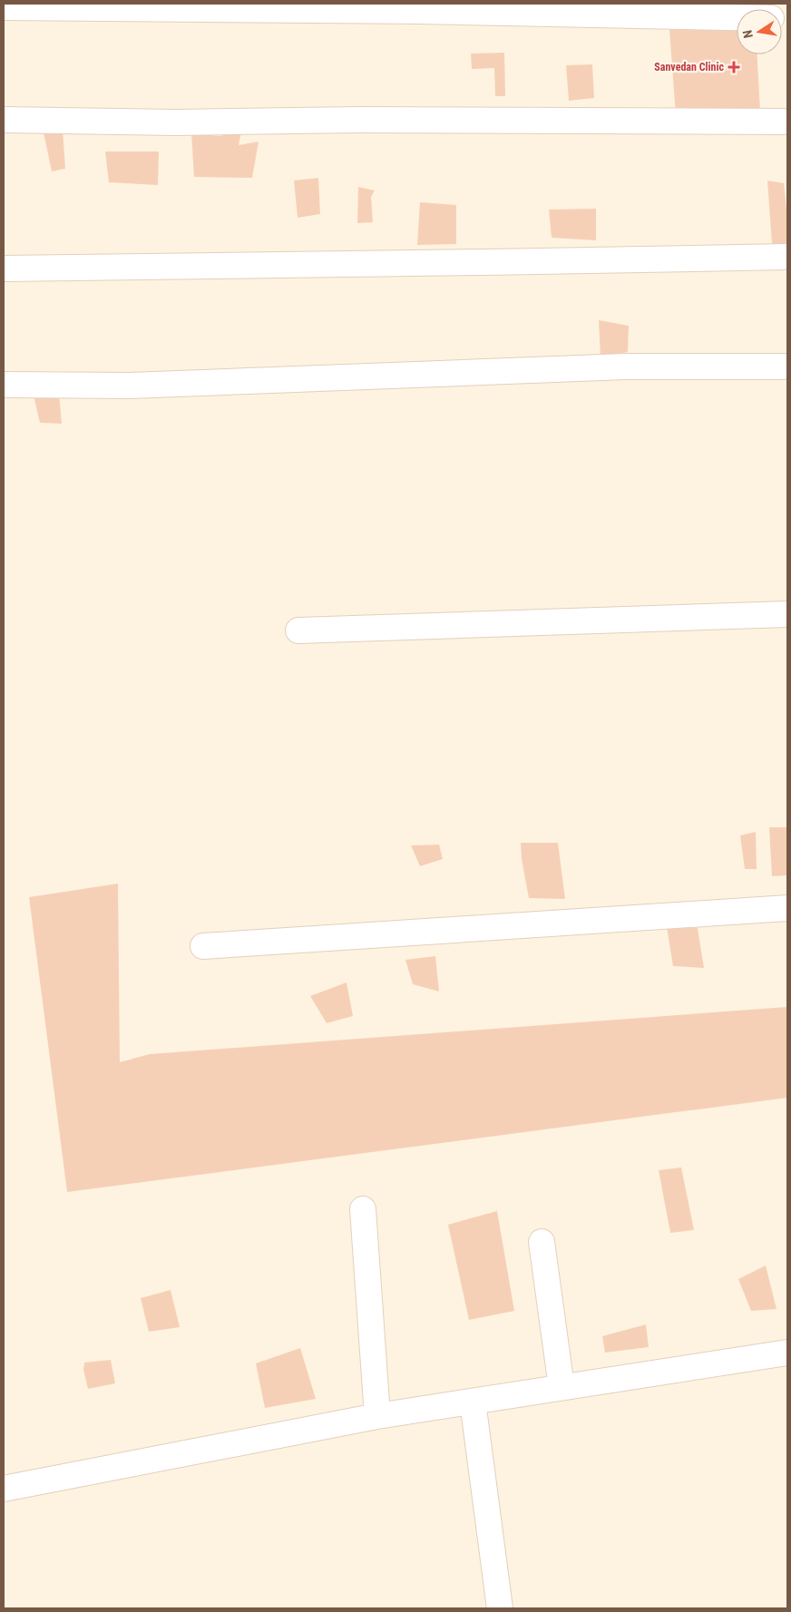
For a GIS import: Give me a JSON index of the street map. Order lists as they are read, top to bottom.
{
  "places": {
    "health": ["Sanvedan Clinic"]
  },
  "north": "left"
}
